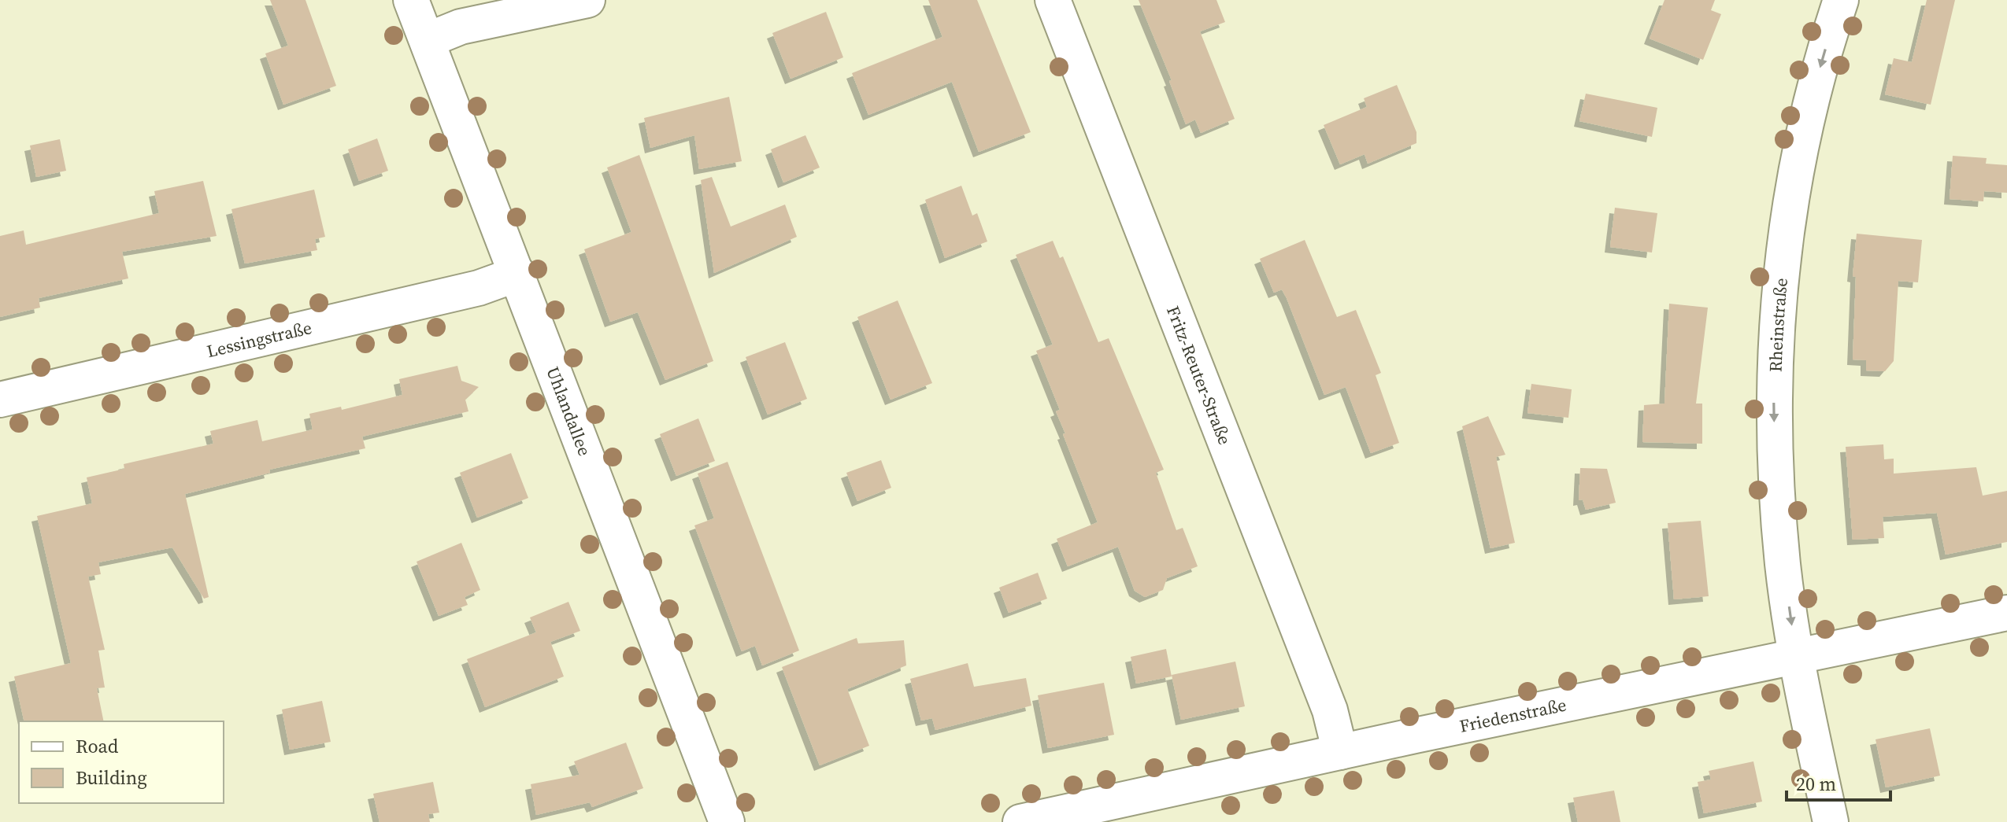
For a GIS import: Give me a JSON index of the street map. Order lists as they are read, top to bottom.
{
  "streets": {
    "street": [
      "Rheinstraße",
      "Lessingstraße",
      "Fritz-Reuter-Straße",
      "Uhlandallee",
      "Friedenstraße"
    ]
  },
  "crossings": [
    ["Rheinstraße", "Friedenstraße"],
    ["Lessingstraße", "Uhlandallee"],
    ["Fritz-Reuter-Straße", "Friedenstraße"]
  ],
  "one_way": ["Rheinstraße"],
  "legend": ["Road", "Building"],
  "scale_bar": "20 m"
}
